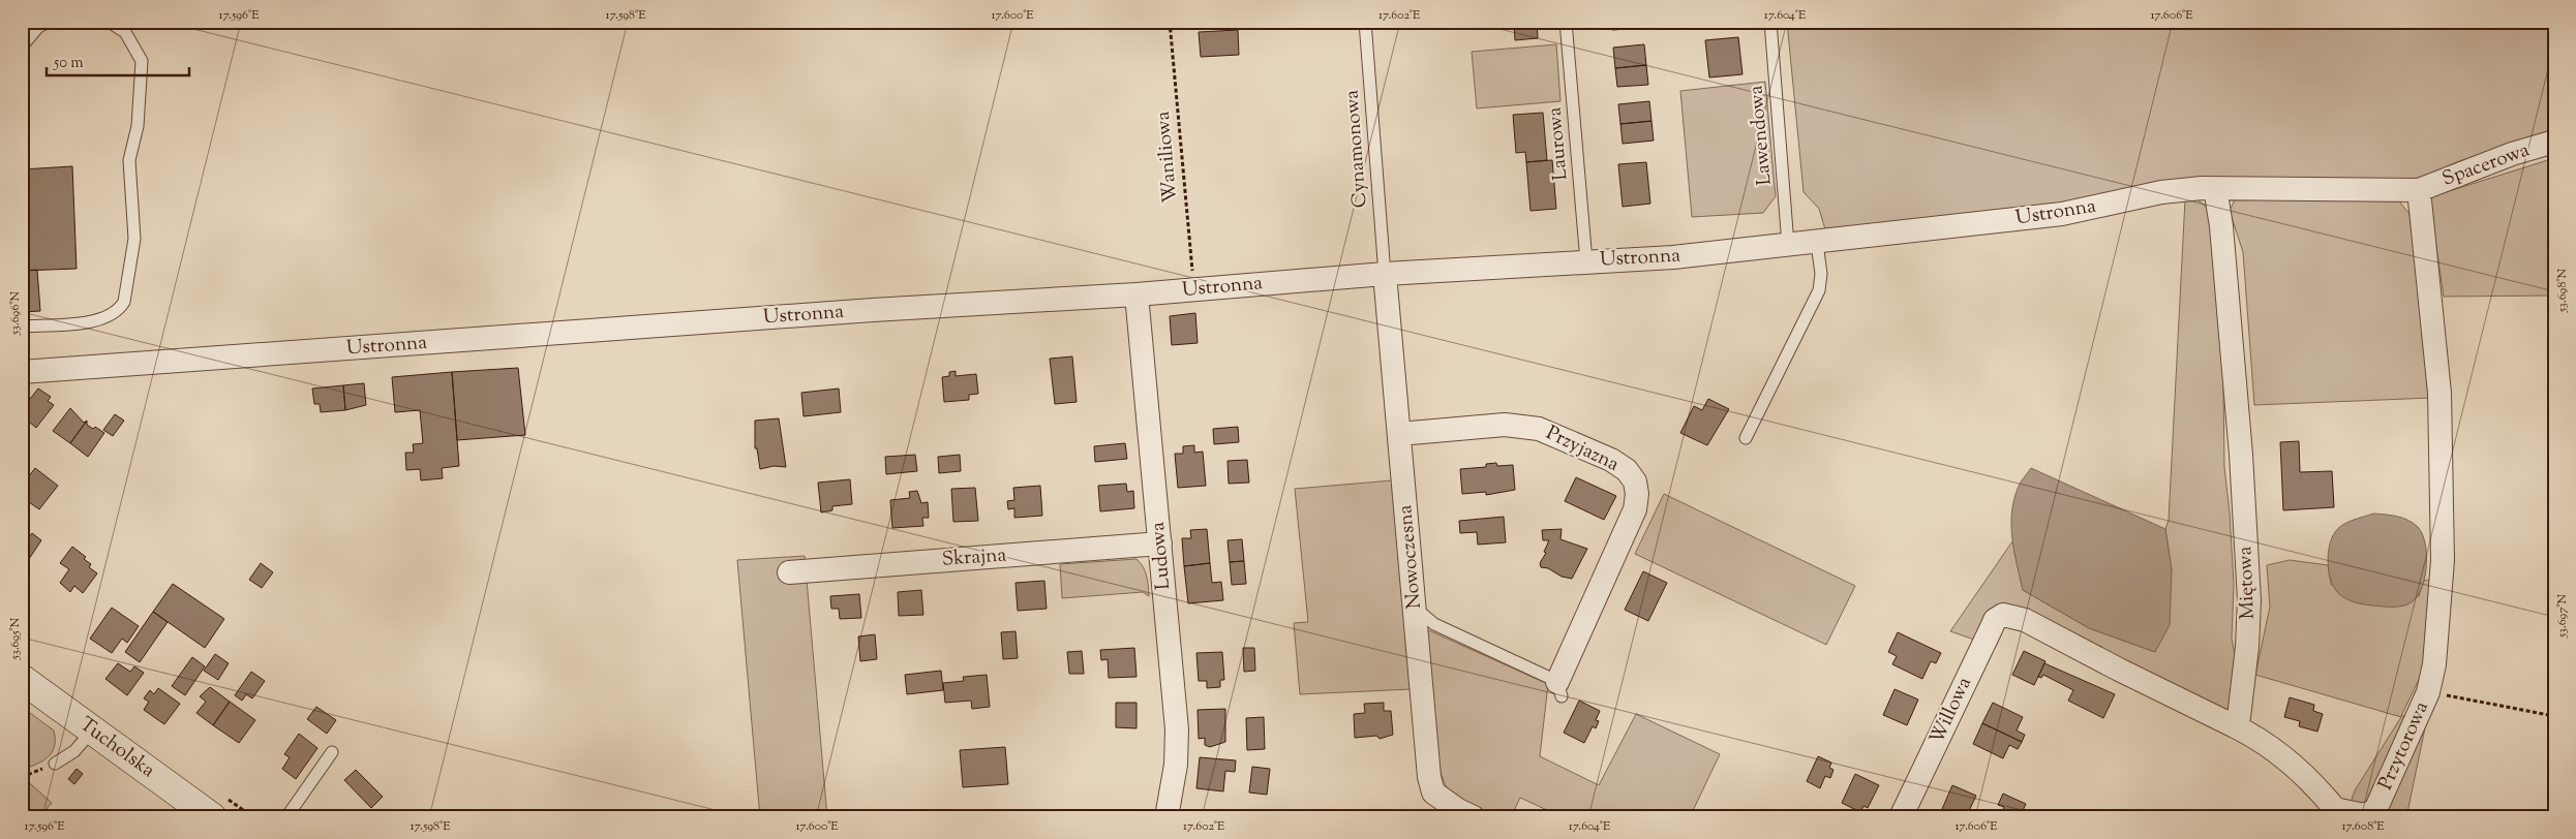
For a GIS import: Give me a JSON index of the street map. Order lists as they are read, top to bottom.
{
  "streets": {
    "main road": ["Tucholska"],
    "street": [
      "Spacerowa",
      "Ustronna",
      "Przyjazna",
      "Ludowa",
      "Nowoczesna",
      "Skrajna",
      "Miętowa",
      "Willowa",
      "Przytorowa"
    ],
    "lane": ["Lawendowa", "Laurowa", "Cynamonowa"],
    "path": ["Waniliowa"]
  },
  "crossings": [
    ["Lawendowa", "Ustronna"],
    ["Laurowa", "Ustronna"],
    ["Cynamonowa", "Ustronna"],
    ["Cynamonowa", "Nowoczesna"],
    ["Waniliowa", "Ustronna"],
    ["Spacerowa", "Ustronna"],
    ["Spacerowa", "Przytorowa"],
    ["Ustronna", "Ludowa"],
    ["Ustronna", "Nowoczesna"],
    ["Ustronna", "Miętowa"],
    ["Ustronna", "Przytorowa"],
    ["Przyjazna", "Nowoczesna"],
    ["Ludowa", "Skrajna"],
    ["Miętowa", "Willowa"]
  ],
  "scale_bar": "50 m",
  "coordinates": [
    "17.596°E",
    "17.598°E",
    "17.600°E",
    "17.602°E",
    "17.604°E",
    "17.606°E",
    "53.698°N",
    "53.696°N",
    "53.697°N",
    "53.695°N",
    "17.608°E"
  ]
}
